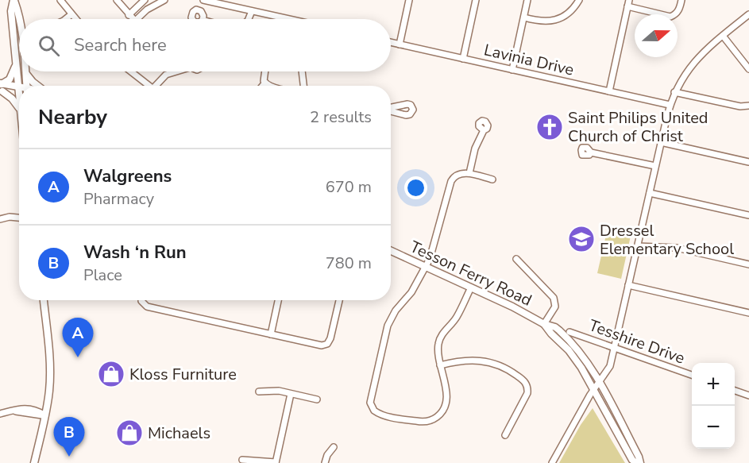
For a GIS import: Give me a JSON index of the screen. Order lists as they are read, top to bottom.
{
  "streets": {
    "main road": ["Tesson Ferry Road"],
    "street": ["Lavinia Drive", "Tesshire Drive"]
  },
  "places": {
    "church": ["Saint Philips United Church of Christ"],
    "school or university": ["Dressel Elementary School"],
    "shop": ["Kloss Furniture", "Michaels"]
  },
  "north": "right",
  "page": {
    "search": "Search here",
    "heading": ["Nearby", "2 results"],
    "list": [
      {
        "mark": "A",
        "name": "Walgreens",
        "note": "Pharmacy",
        "value": "670 m"
      },
      {
        "mark": "B",
        "name": "Wash ‘n Run",
        "note": "Place",
        "value": "780 m"
      }
    ],
    "pins": ["A", "B"],
    "map_buttons": ["+", "−"]
  }
}
